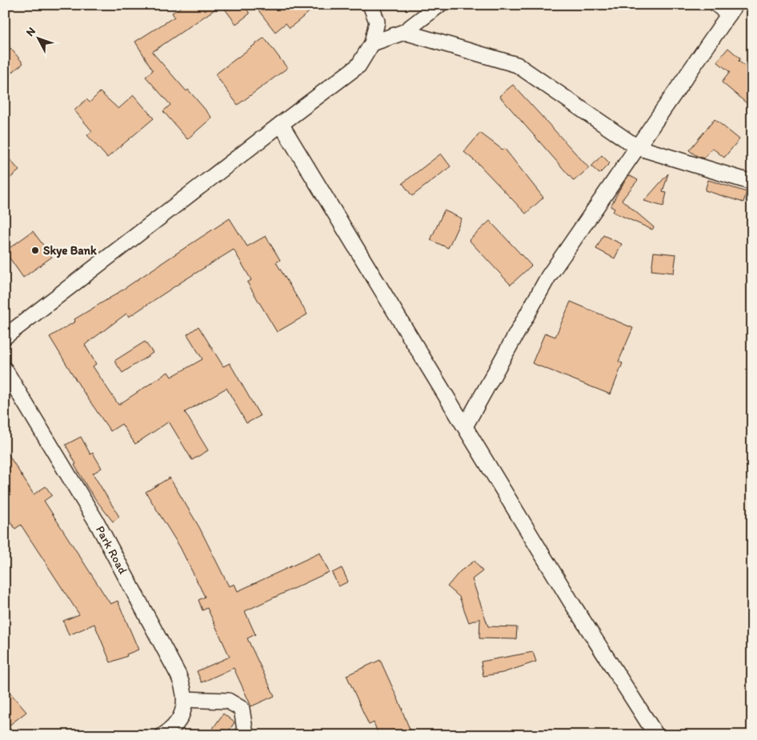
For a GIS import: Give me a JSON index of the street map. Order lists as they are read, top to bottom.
{
  "streets": {
    "street": ["Park Road"]
  },
  "places": ["Skye Bank"],
  "north": "top left"
}
